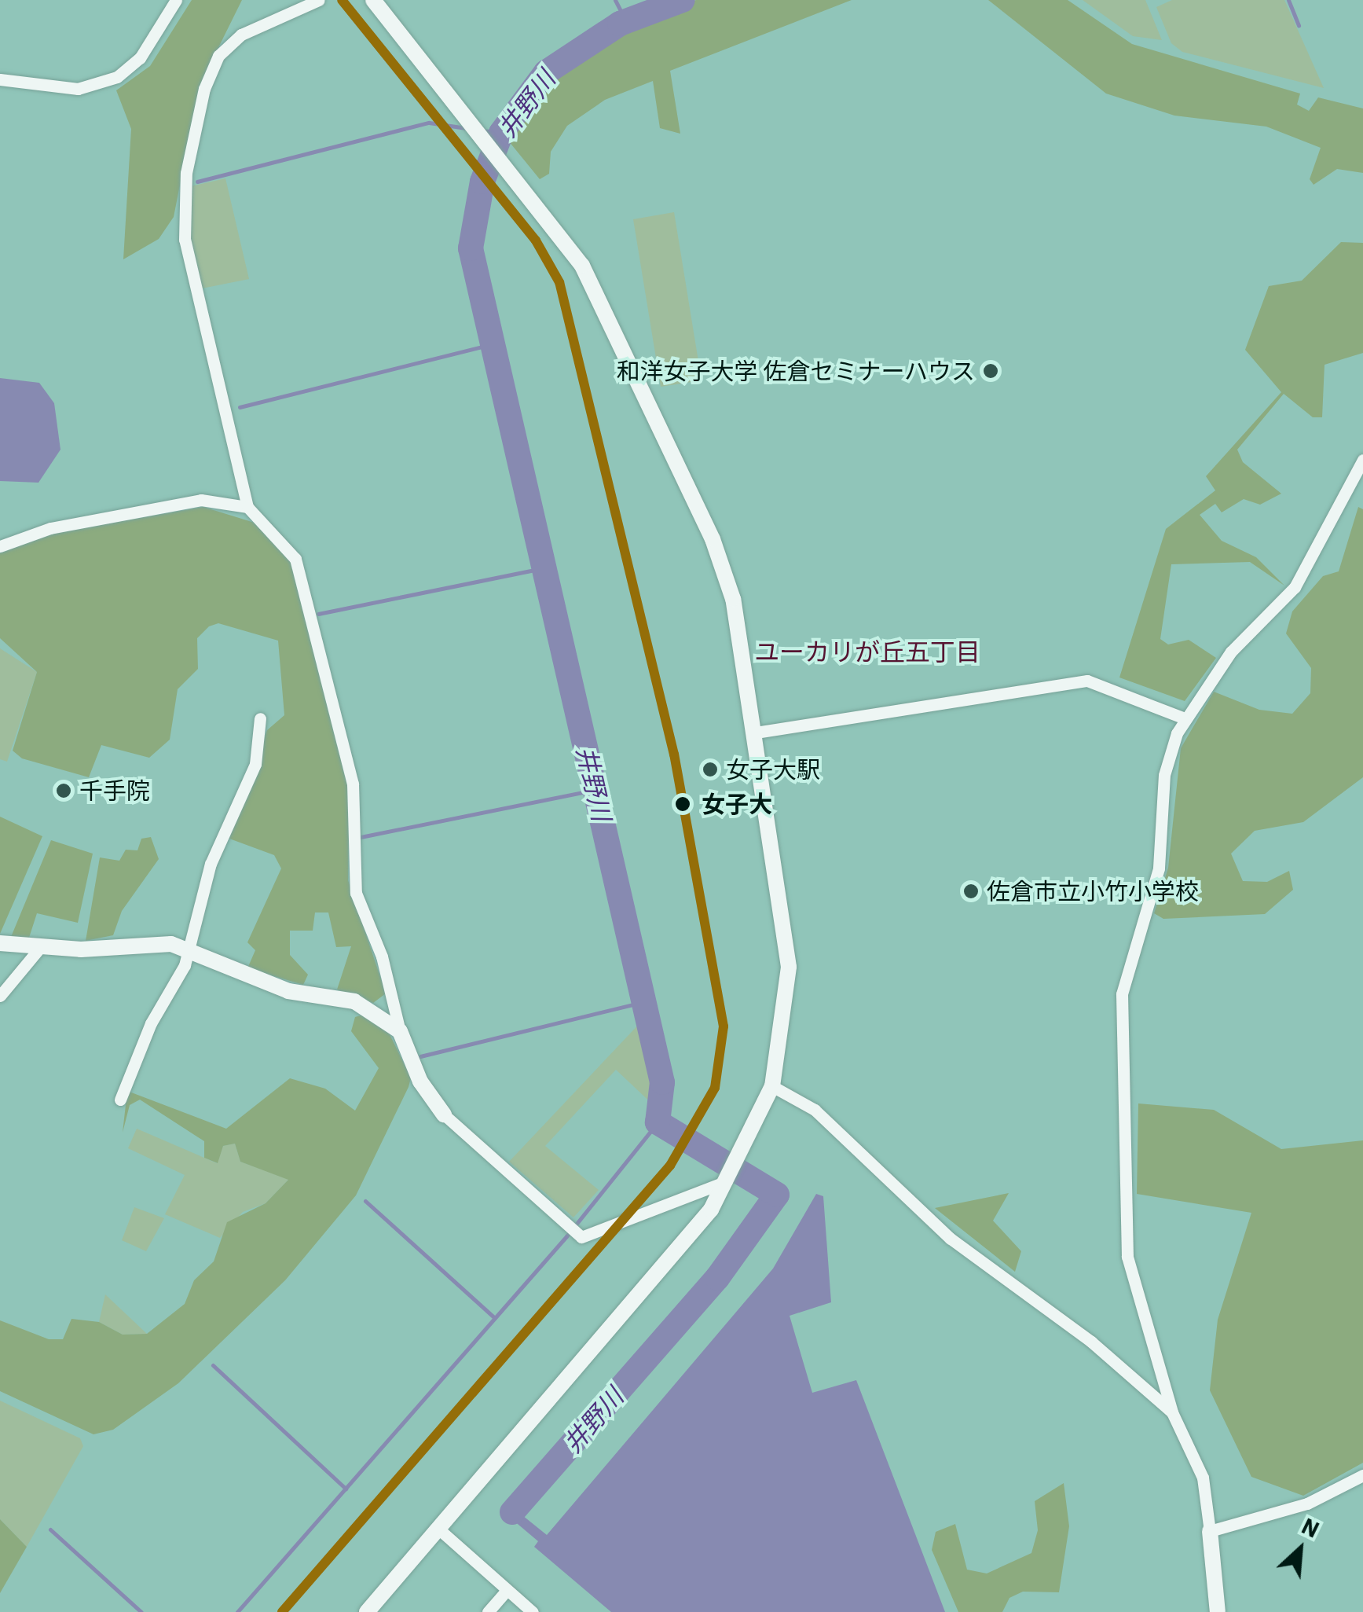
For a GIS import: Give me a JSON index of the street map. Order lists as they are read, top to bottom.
{
  "districts": ["ユーカリが丘五丁目"],
  "water": ["井野川"],
  "places": [
    "和洋女子大学 佐倉セミナーハウス",
    "女子大駅",
    "千手院",
    "女子大",
    "佐倉市立小竹小学校"
  ],
  "north": "top right"
}
